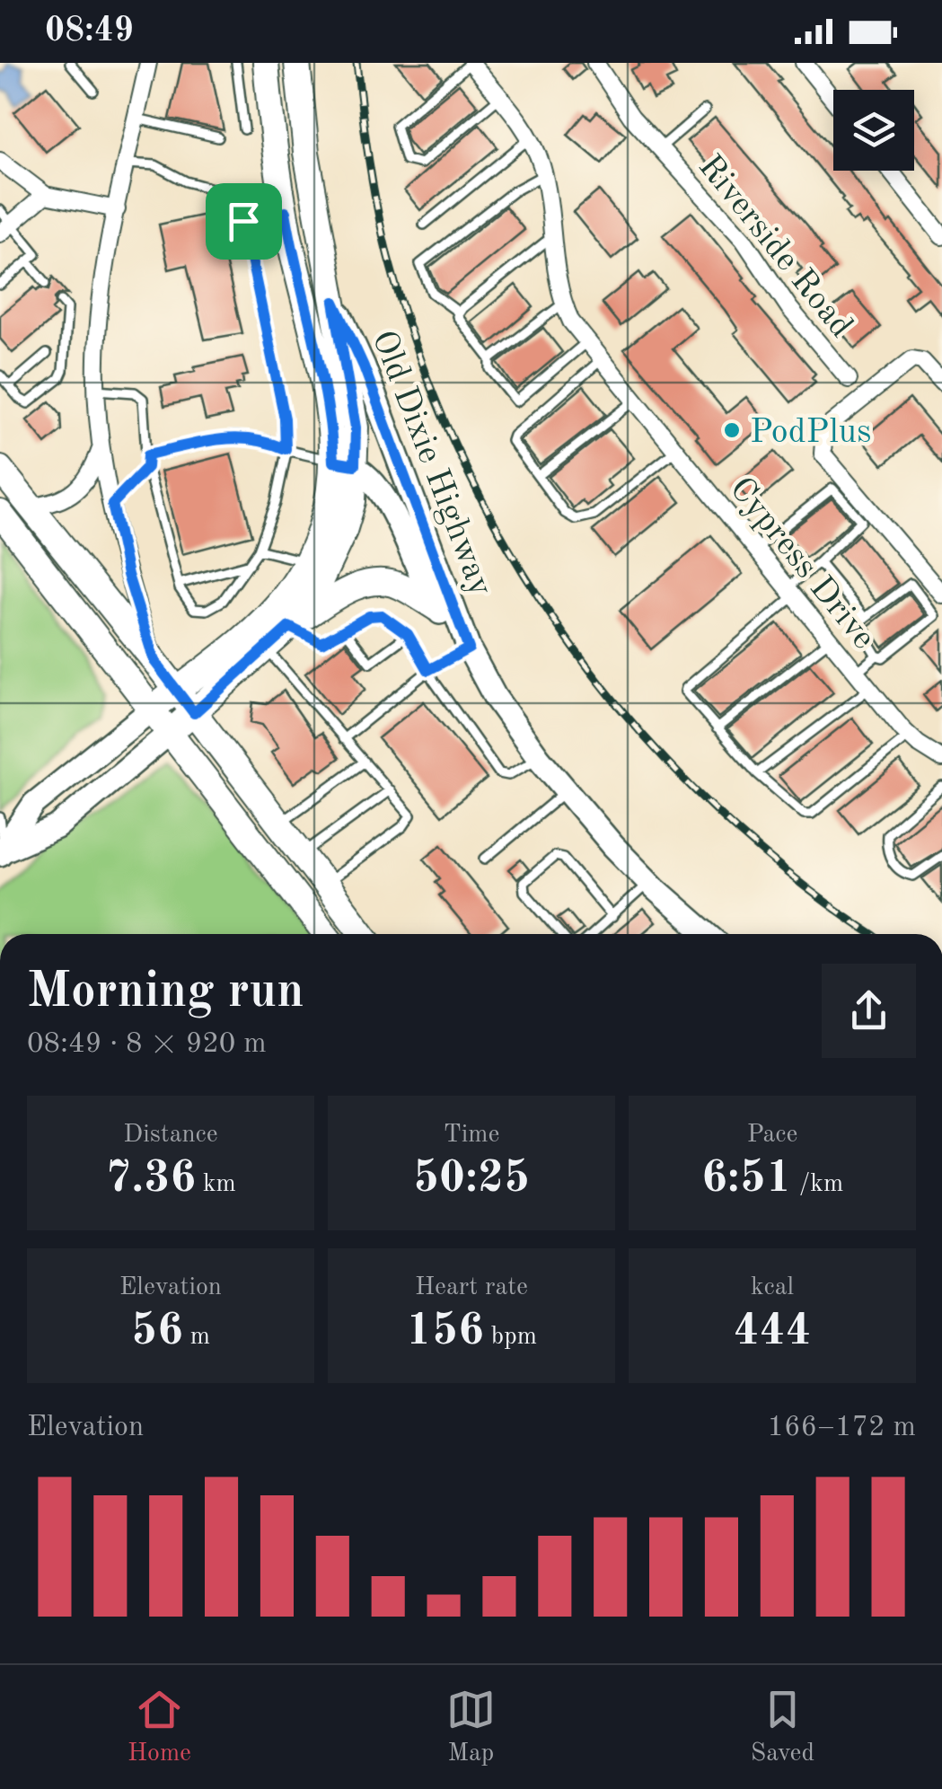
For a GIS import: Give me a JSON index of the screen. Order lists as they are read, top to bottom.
{
  "streets": {
    "main road": ["Old Dixie Highway"],
    "street": ["Riverside Road", "Cypress Drive"]
  },
  "places": ["PodPlus"],
  "page": {
    "status": "08:49",
    "heading": ["Morning run", "08:49 · 8 × 920 m"],
    "stats": [
      ["Distance", "7.36 km"],
      ["Time", "50:25"],
      ["Pace", "6:51 /km"],
      ["Elevation", "56 m"],
      ["Heart rate", "156 bpm"],
      ["kcal", "444"]
    ],
    "chart": ["Elevation", "166–172 m"],
    "tabs": ["Home", "Map", "Saved"]
  }
}
